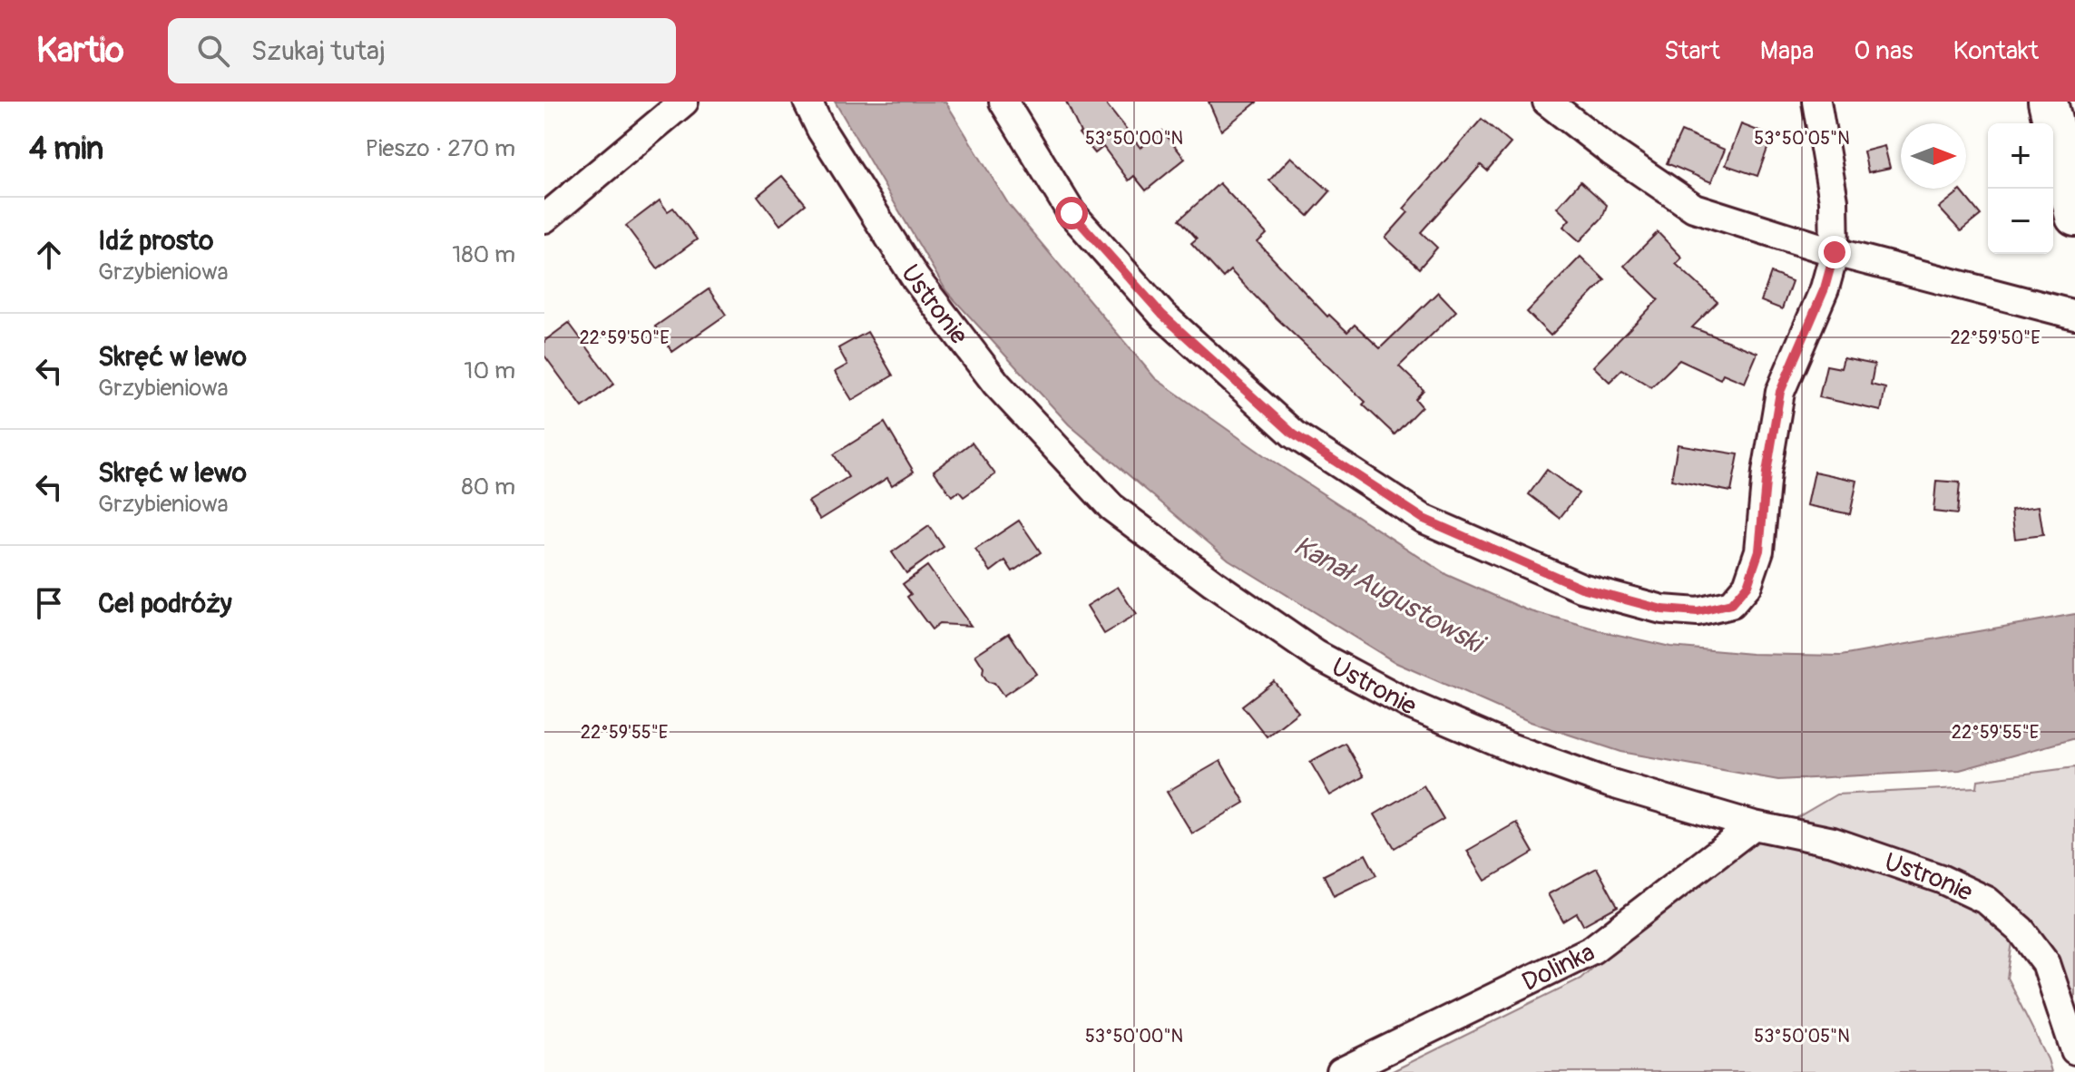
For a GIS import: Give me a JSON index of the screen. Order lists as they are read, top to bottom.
{
  "streets": {
    "street": ["Ustronie", "Dolinka"]
  },
  "crossings": [
    ["Ustronie", "Dolinka"]
  ],
  "water": ["Kanał Augustowski"],
  "north": "right",
  "page": {
    "header": "Kartio",
    "search": "Szukaj tutaj",
    "nav": [
      "Start",
      "Mapa",
      "O nas",
      "Kontakt"
    ],
    "heading": ["4 min", "Pieszo · 270 m"],
    "map_buttons": ["+", "−"],
    "list": [
      ["Idź prosto", "Grzybieniowa", "180 m"],
      ["Skręć w lewo", "Grzybieniowa", "10 m"],
      ["Skręć w lewo", "Grzybieniowa", "80 m"],
      "Cel podróży"
    ]
  },
  "coordinates": [
    "53°50'00\"N",
    "53°50'05\"N",
    "22°59'50\"E",
    "22°59'55\"E"
  ]
}
